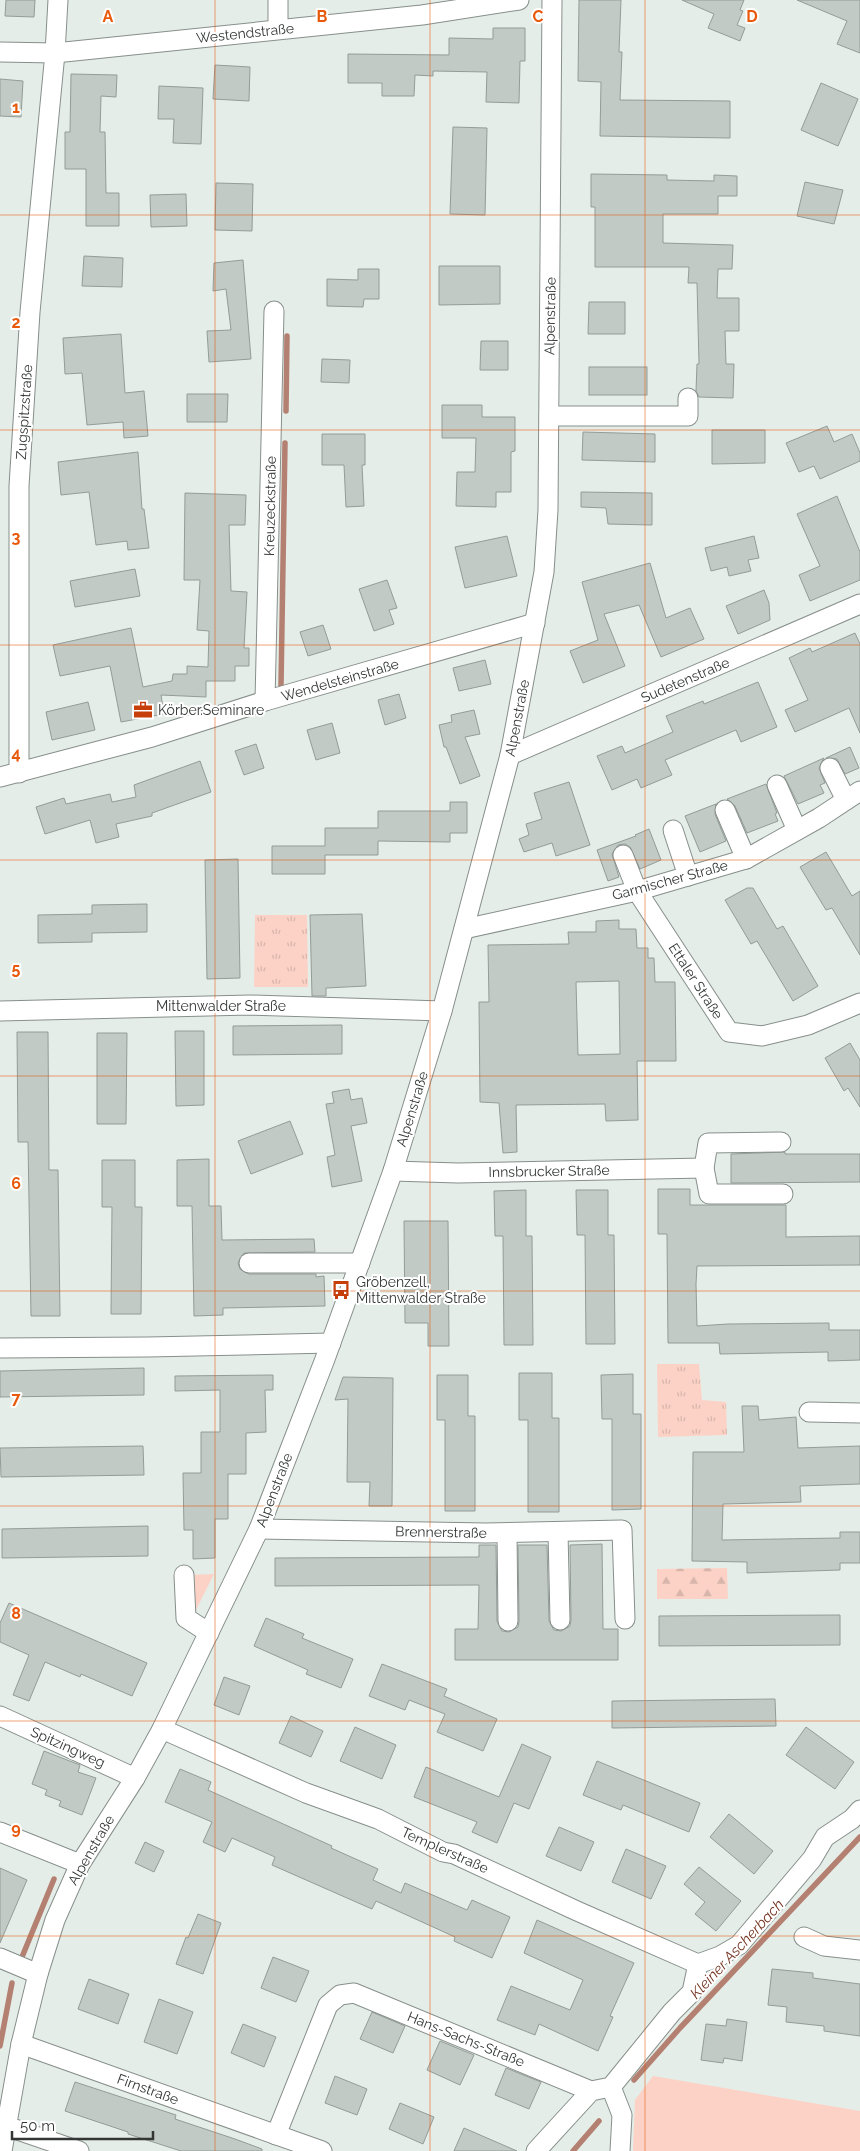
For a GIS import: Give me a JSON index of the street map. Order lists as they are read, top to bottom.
{
  "streets": {
    "street": [
      "Westendstraße",
      "Alpenstraße",
      "Zugspitzstraße",
      "Kreuzeckstraße",
      "Wendelsteinstraße",
      "Sudetenstraße",
      "Garmischer Straße",
      "Ettaler Straße",
      "Mittenwalder Straße",
      "Innsbrucker Straße",
      "Brennerstraße",
      "Spitzingweg",
      "Templerstraße",
      "Hans-Sachs-Straße",
      "Firnstraße"
    ]
  },
  "crossings": [
    ["Westendstraße", "Zugspitzstraße"],
    ["Alpenstraße", "Wendelsteinstraße"],
    ["Alpenstraße", "Sudetenstraße"],
    ["Alpenstraße", "Garmischer Straße"],
    ["Alpenstraße", "Mittenwalder Straße"],
    ["Alpenstraße", "Innsbrucker Straße"],
    ["Alpenstraße", "Brennerstraße"],
    ["Alpenstraße", "Spitzingweg"],
    ["Alpenstraße", "Templerstraße"],
    ["Alpenstraße", "Firnstraße"],
    ["Zugspitzstraße", "Wendelsteinstraße"],
    ["Kreuzeckstraße", "Wendelsteinstraße"],
    ["Garmischer Straße", "Ettaler Straße"],
    ["Hans-Sachs-Straße", "Firnstraße"]
  ],
  "water": ["Kleiner Ascherbach"],
  "places": {
    "office": ["Körber.Seminare"],
    "bus stop": ["Gröbenzell, Mittenwalder Straße"]
  },
  "scale_bar": "50 m",
  "grid": {
    "columns": [
      "A",
      "B",
      "C",
      "D"
    ],
    "rows": [
      "1",
      "2",
      "3",
      "4",
      "5",
      "6",
      "7",
      "8",
      "9"
    ]
  }
}
